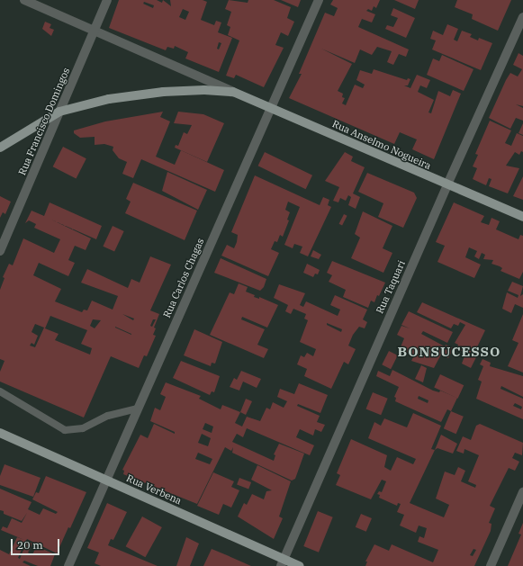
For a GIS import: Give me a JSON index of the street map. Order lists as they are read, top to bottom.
{
  "streets": {
    "main road": ["Rua Anselmo Nogueira", "Rua Verbena"],
    "street": ["Rua Francisco Domingos", "Rua Carlos Chagas", "Rua Taquari"]
  },
  "crossings": [
    ["Rua Francisco Domingos", "Rua Anselmo Nogueira"],
    ["Rua Anselmo Nogueira", "Rua Carlos Chagas"],
    ["Rua Anselmo Nogueira", "Rua Taquari"],
    ["Rua Carlos Chagas", "Rua Verbena"],
    ["Rua Taquari", "Rua Verbena"]
  ],
  "districts": ["BONSUCESSO"],
  "scale_bar": "20 m"
}
